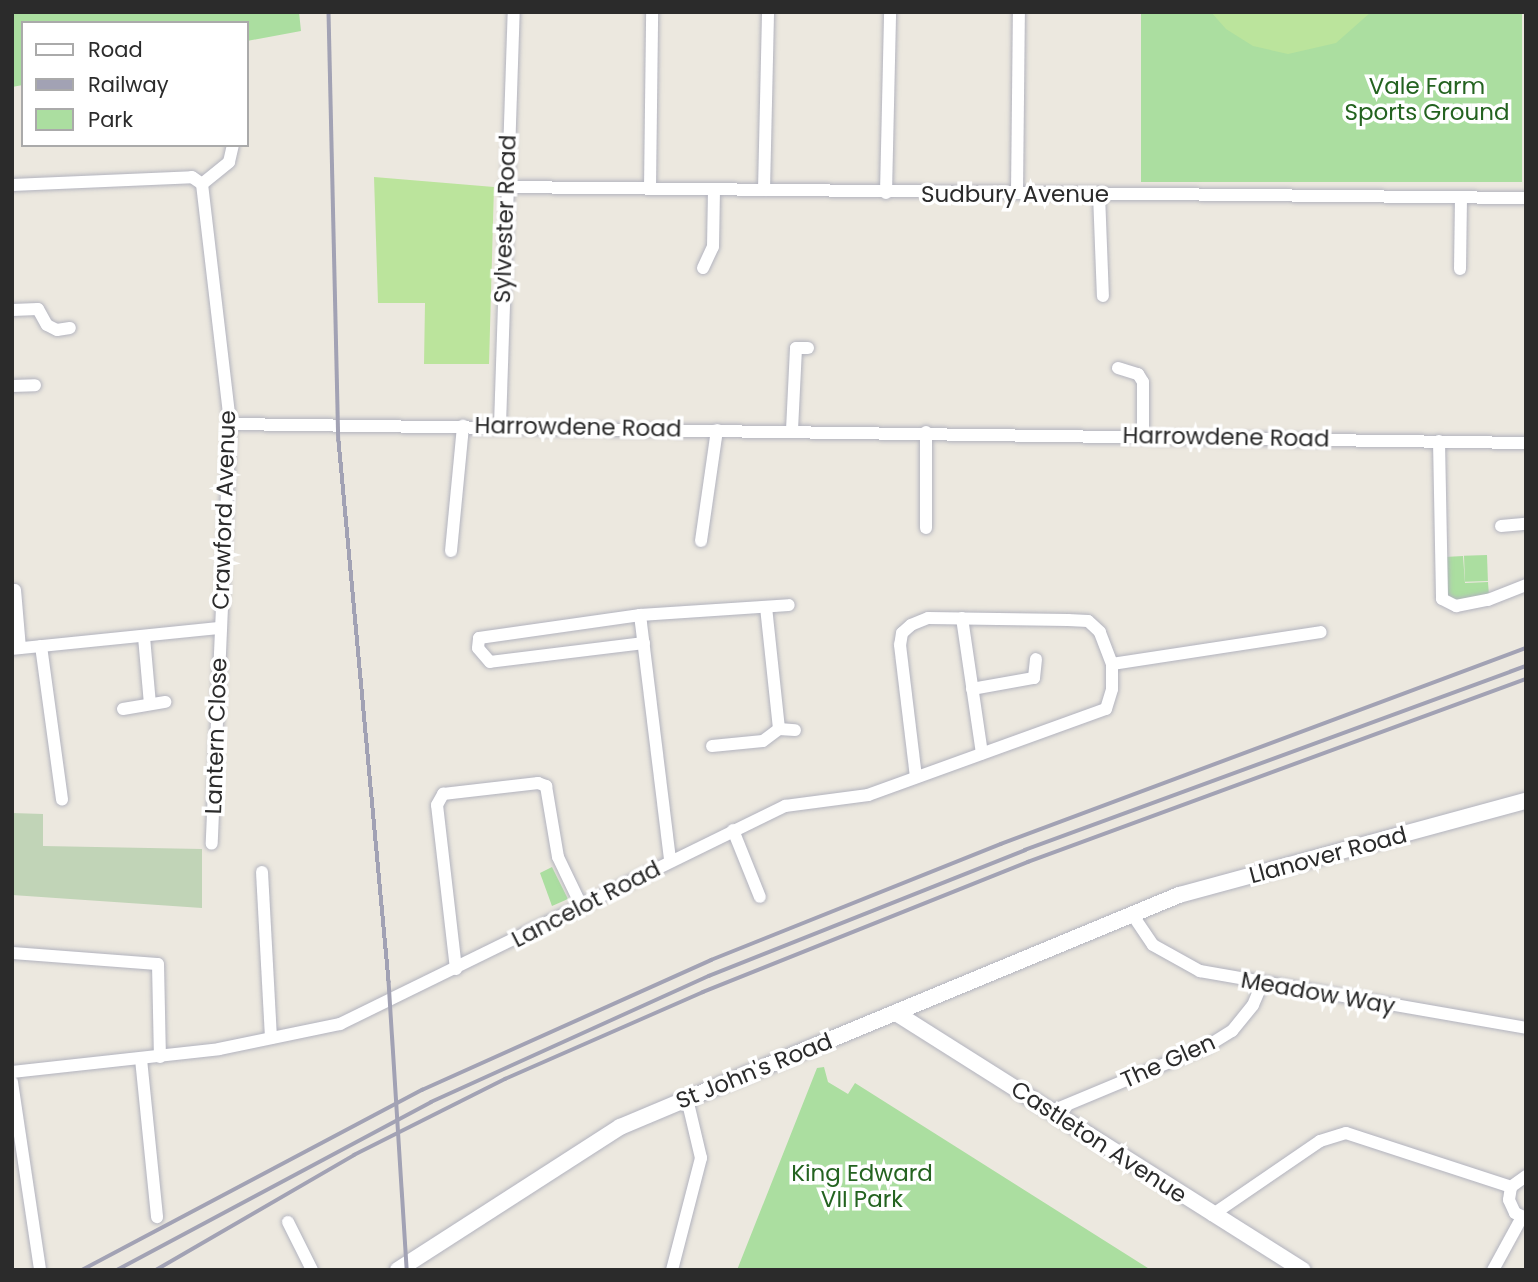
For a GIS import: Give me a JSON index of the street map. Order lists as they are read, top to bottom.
{
  "streets": {
    "street": [
      "Sudbury Avenue",
      "Sylvester Road",
      "Harrowdene Road",
      "Crawford Avenue",
      "Lantern Close",
      "Llanover Road",
      "Lancelot Road",
      "Meadow Way",
      "The Glen",
      "St John's Road",
      "Castleton Avenue"
    ]
  },
  "crossings": [
    ["Sudbury Avenue", "Sylvester Road"],
    ["Sylvester Road", "Harrowdene Road"],
    ["Harrowdene Road", "Crawford Avenue"],
    ["Crawford Avenue", "Lantern Close"],
    ["Llanover Road", "Meadow Way"],
    ["Llanover Road", "St John's Road"],
    ["Meadow Way", "The Glen"],
    ["Meadow Way", "St John's Road"],
    ["The Glen", "Castleton Avenue"],
    ["St John's Road", "Castleton Avenue"]
  ],
  "parks": ["Vale Farm Sports Ground", "King Edward VII Park"],
  "legend": ["Road", "Railway", "Park"]
}
